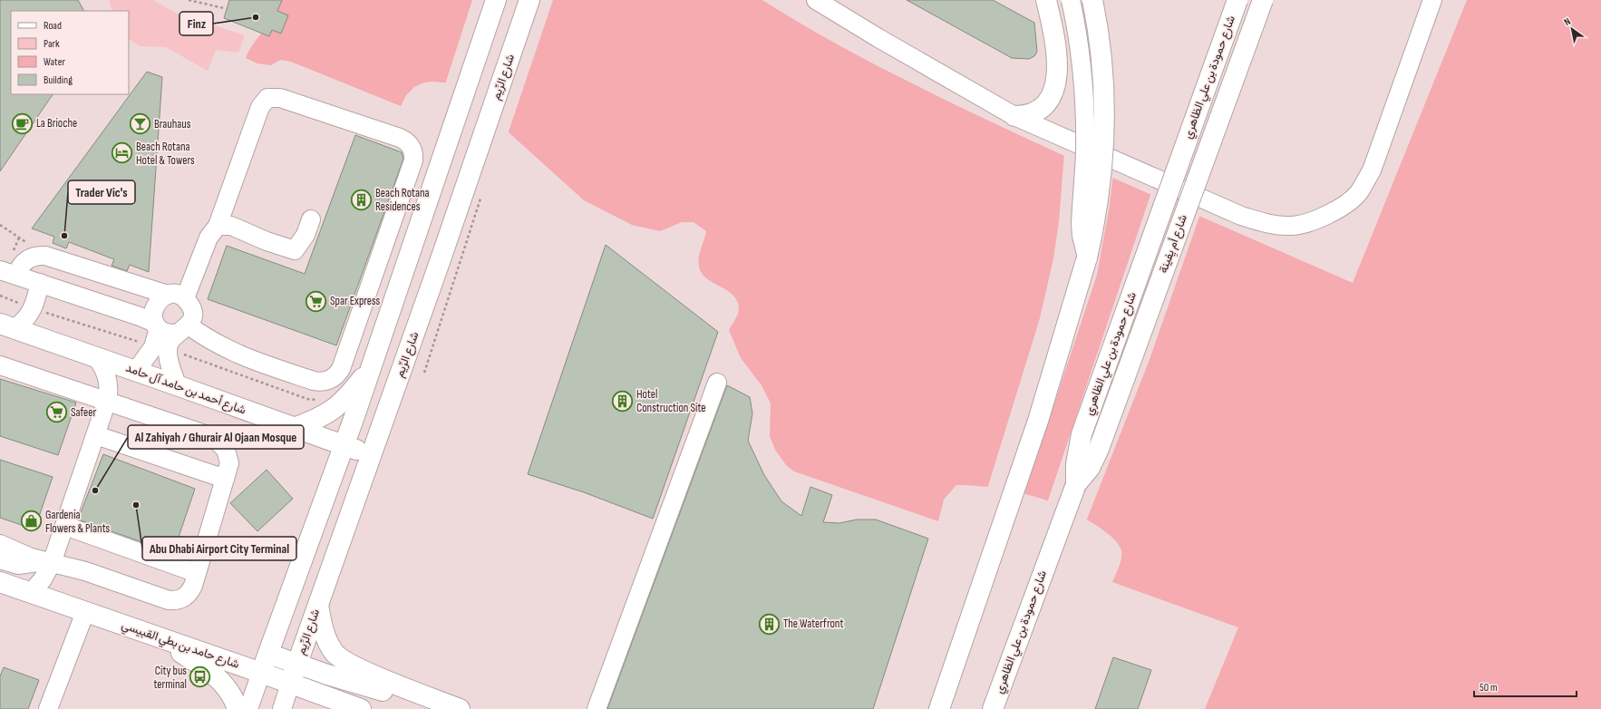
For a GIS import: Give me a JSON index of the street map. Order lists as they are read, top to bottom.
{
  "streets": {
    "main road": [
      "شارع الرِّيم",
      "شارع حمودة بن علي الظاهري",
      "شارع أم يِفينة",
      "شارع أحمد بن حامد آل حامد",
      "شارع حامد بن بطي القبيسي"
    ]
  },
  "crossings": [
    ["شارع الرِّيم", "شارع أحمد بن حامد آل حامد"],
    ["شارع الرِّيم", "شارع حامد بن بطي القبيسي"],
    ["شارع حمودة بن علي الظاهري", "شارع أم يِفينة"]
  ],
  "places": {
    "other": [
      "Finz",
      "Trader Vic's",
      "Al Zahiyah / Ghurair Al Ojaan Mosque",
      "Abu Dhabi Airport City Terminal"
    ],
    "cafe": ["La Brioche"],
    "bar": ["Brauhaus"],
    "hotel": ["Beach Rotana Hotel & Towers"],
    "building": ["Beach Rotana Residences", "Hotel Construction Site", "The Waterfront"],
    "supermarket": ["Spar Express", "Safeer"],
    "shop": ["Gardenia Flowers & Plants"],
    "bus stop": ["City bus terminal"]
  },
  "legend": [
    "Road",
    "Park",
    "Water",
    "Building"
  ],
  "scale_bar": "50 m",
  "north": "top left"
}
